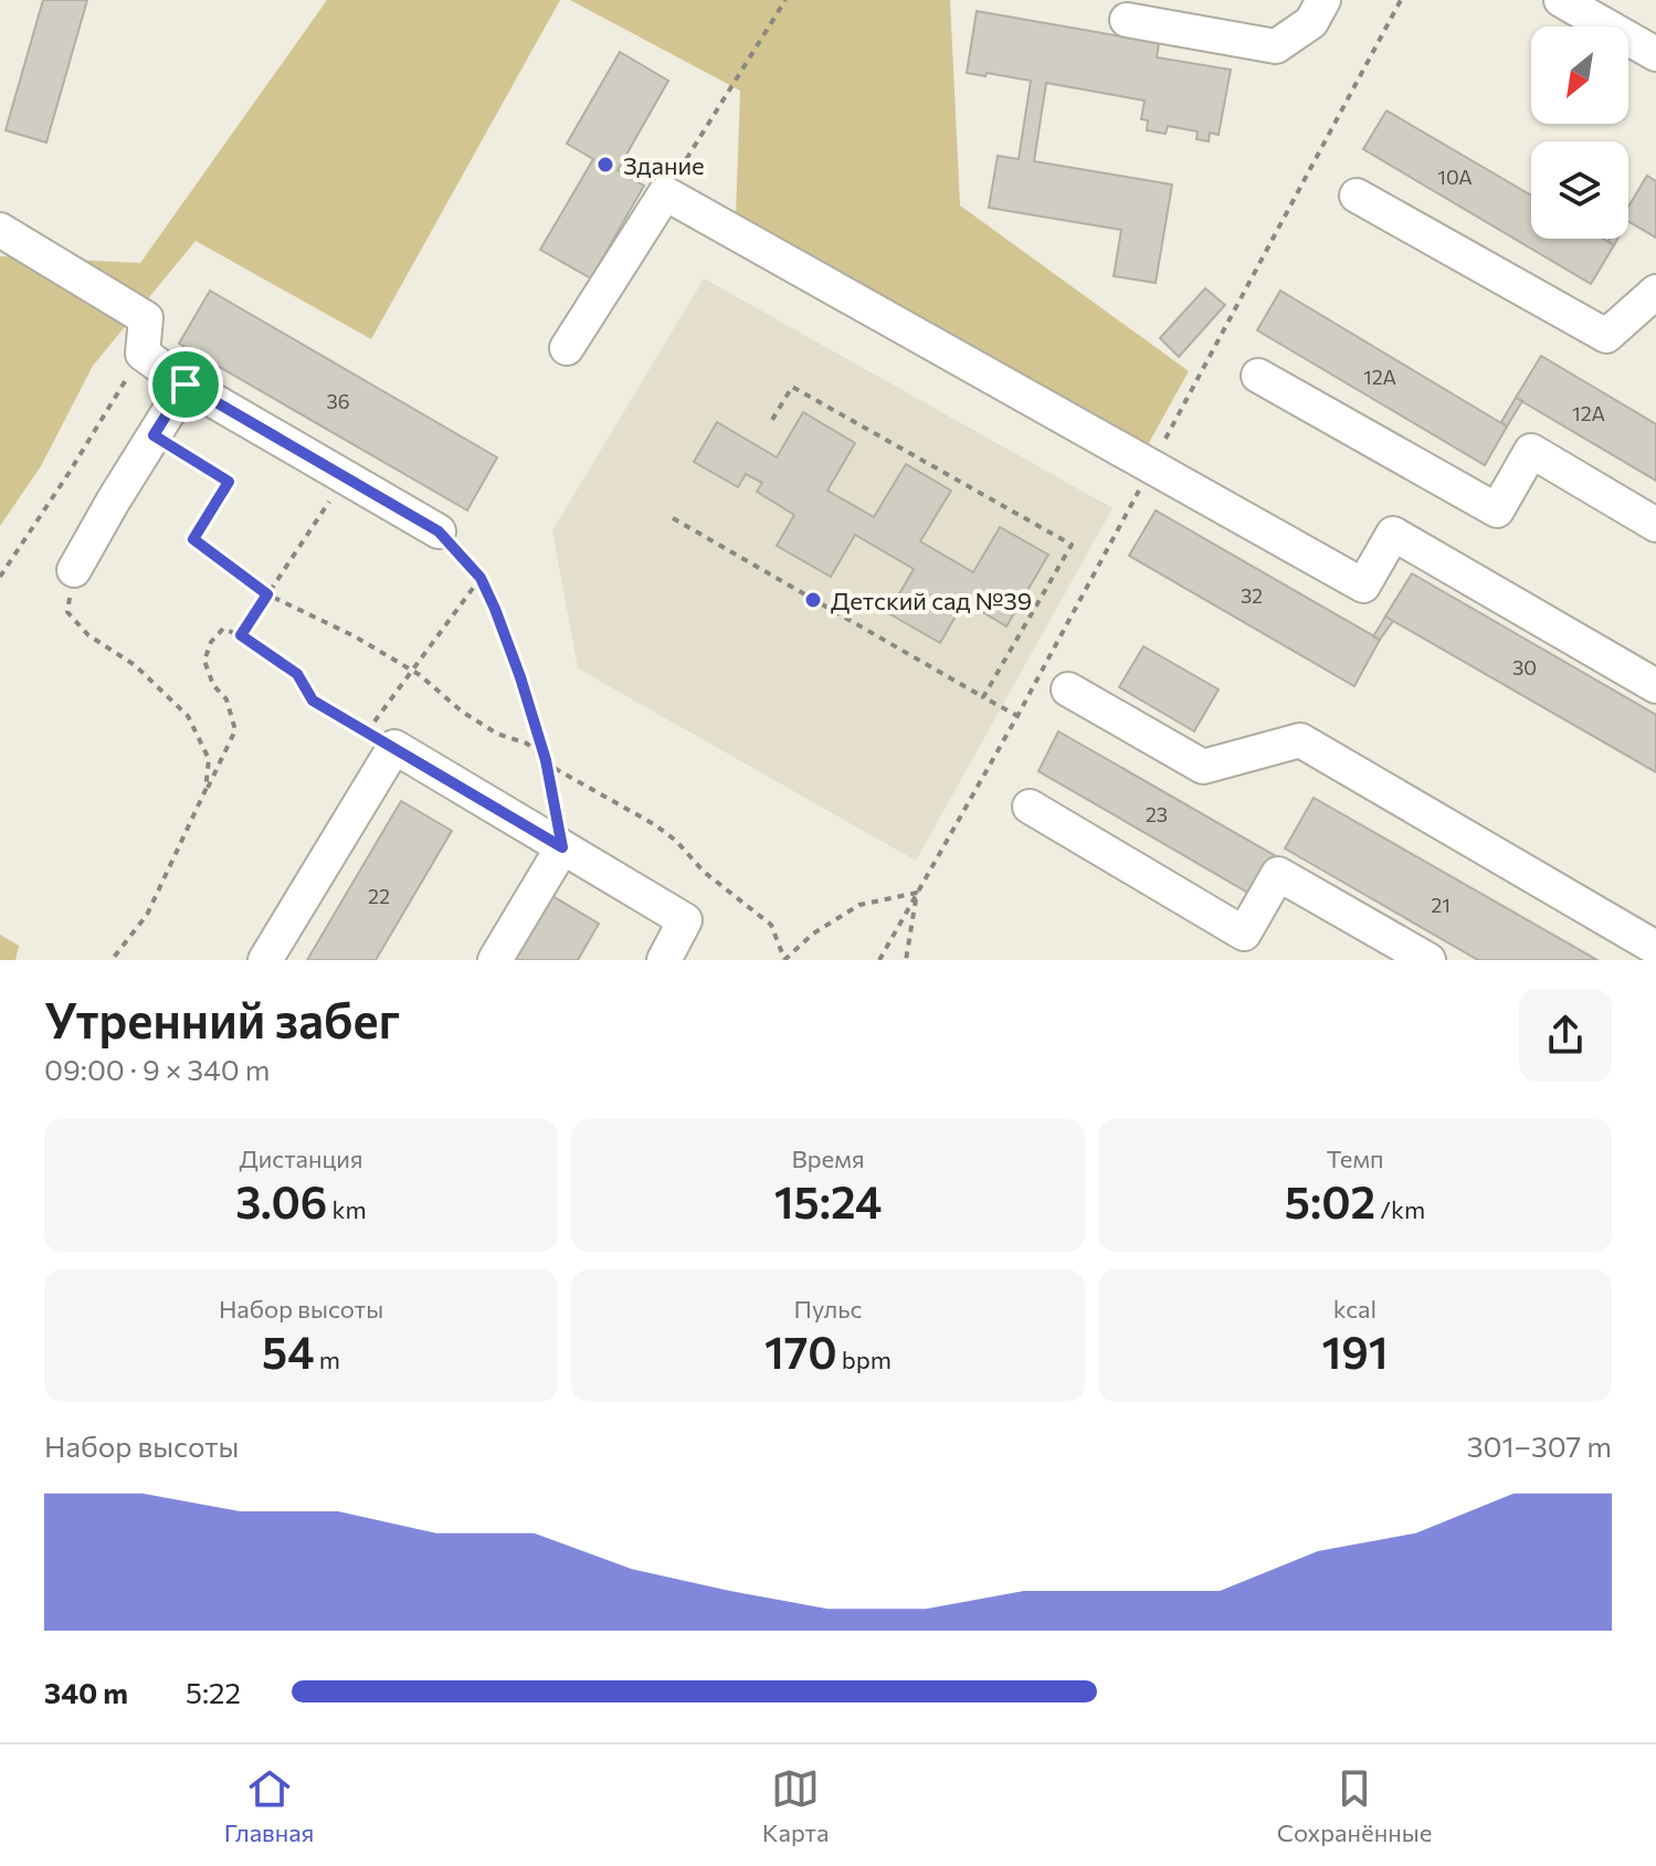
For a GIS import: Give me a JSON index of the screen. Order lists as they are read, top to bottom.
{
  "places": ["Здание", "Детский сад №39"],
  "house_numbers": [
    "10А",
    "12А",
    "36",
    "12А",
    "32",
    "30",
    "23",
    "22",
    "21"
  ],
  "north": "bottom left",
  "page": {
    "heading": ["Утренний забег", "09:00 · 9 × 340 m"],
    "stats": [
      ["Дистанция", "3.06 km"],
      ["Время", "15:24"],
      ["Темп", "5:02 /km"],
      ["Набор высоты", "54 m"],
      ["Пульс", "170 bpm"],
      ["kcal", "191"]
    ],
    "chart": ["Набор высоты", "301–307 m"],
    "list": [
      {
        "name": "340 m",
        "note": "5:22"
      }
    ],
    "tabs": ["Главная", "Карта", "Сохранённые"]
  }
}
